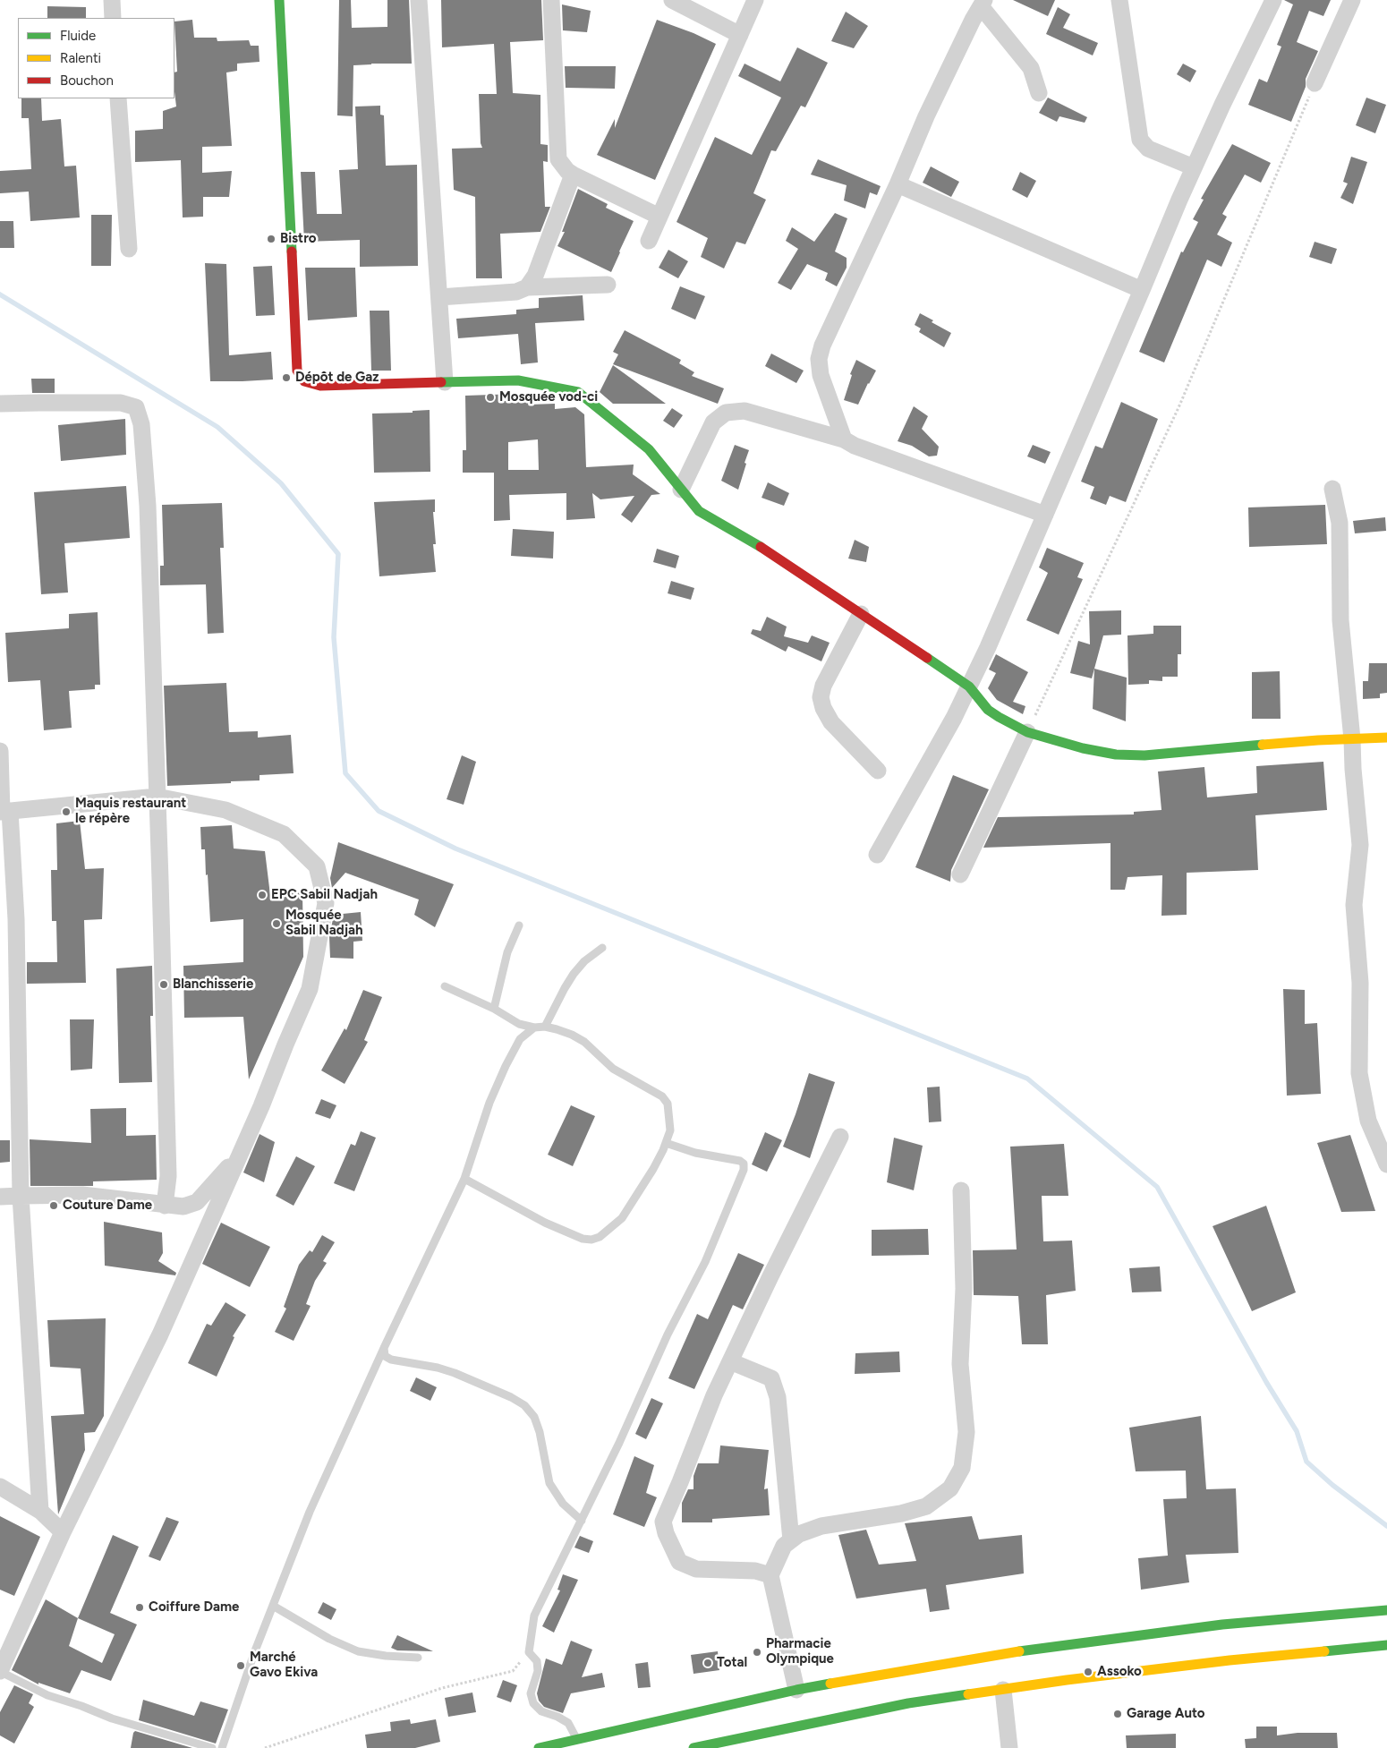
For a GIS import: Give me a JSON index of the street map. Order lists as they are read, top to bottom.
{
  "places": [
    "Bistro",
    "Dépôt de Gaz",
    "Mosquée vod-ci",
    "Maquis restaurant le répère",
    "EPC Sabil Nadjah",
    "Mosquée Sabil Nadjah",
    "Blanchisserie",
    "Couture Dame",
    "Coiffure Dame",
    "Pharmacie Olympique",
    "Total",
    "Marché Gavo Ekiva",
    "Assoko",
    "Garage Auto"
  ],
  "legend": ["Fluide", "Ralenti", "Bouchon"]
}
